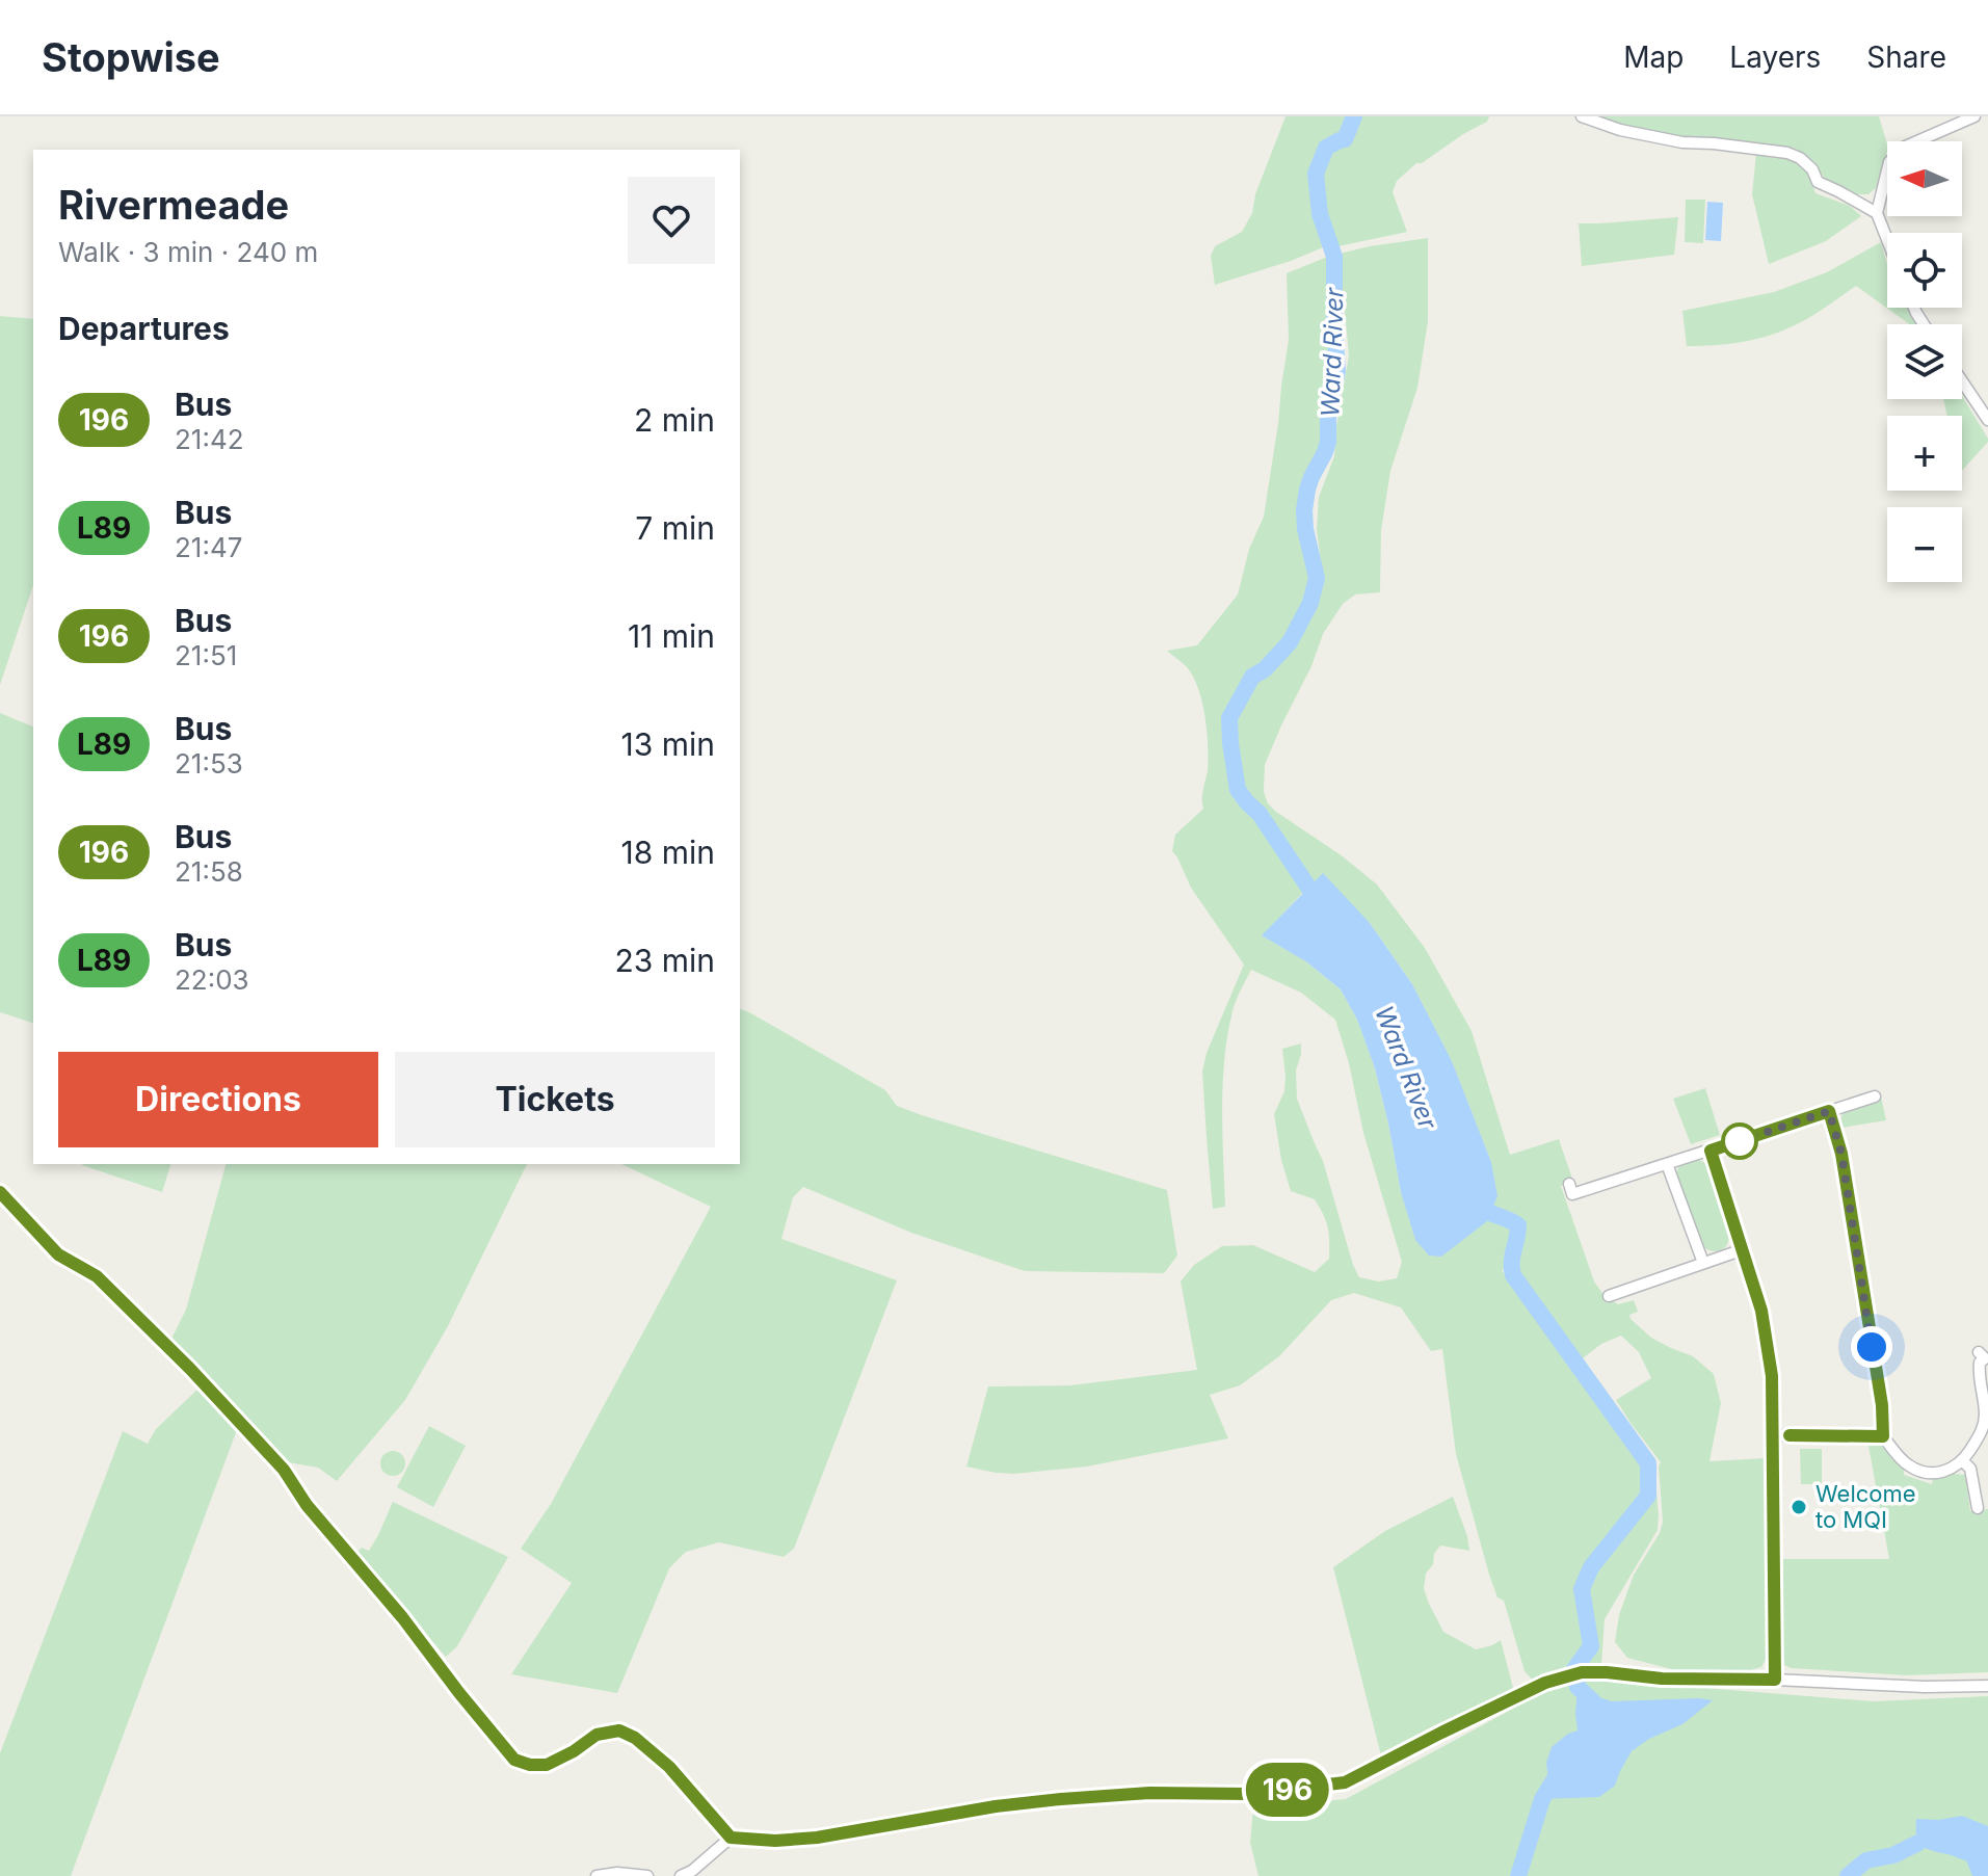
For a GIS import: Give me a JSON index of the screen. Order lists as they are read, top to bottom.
{
  "water": ["Ward River"],
  "places": ["Welcome to MQI"],
  "lines": ["bus line 196"],
  "north": "left",
  "page": {
    "header": "Stopwise",
    "nav": ["Map", "Layers", "Share"],
    "on_map": "196",
    "map_buttons": ["+", "−"],
    "heading": [
      ["Rivermeade", "Walk · 3 min · 240 m"],
      "Departures"
    ],
    "list": [
      {
        "mark": "196",
        "name": "Bus",
        "note": "21:42",
        "value": "2 min"
      },
      {
        "mark": "L89",
        "name": "Bus",
        "note": "21:47",
        "value": "7 min"
      },
      {
        "mark": "196",
        "name": "Bus",
        "note": "21:51",
        "value": "11 min"
      },
      {
        "mark": "L89",
        "name": "Bus",
        "note": "21:53",
        "value": "13 min"
      },
      {
        "mark": "196",
        "name": "Bus",
        "note": "21:58",
        "value": "18 min"
      },
      {
        "mark": "L89",
        "name": "Bus",
        "note": "22:03",
        "value": "23 min"
      }
    ],
    "buttons": ["Directions", "Tickets"]
  }
}
